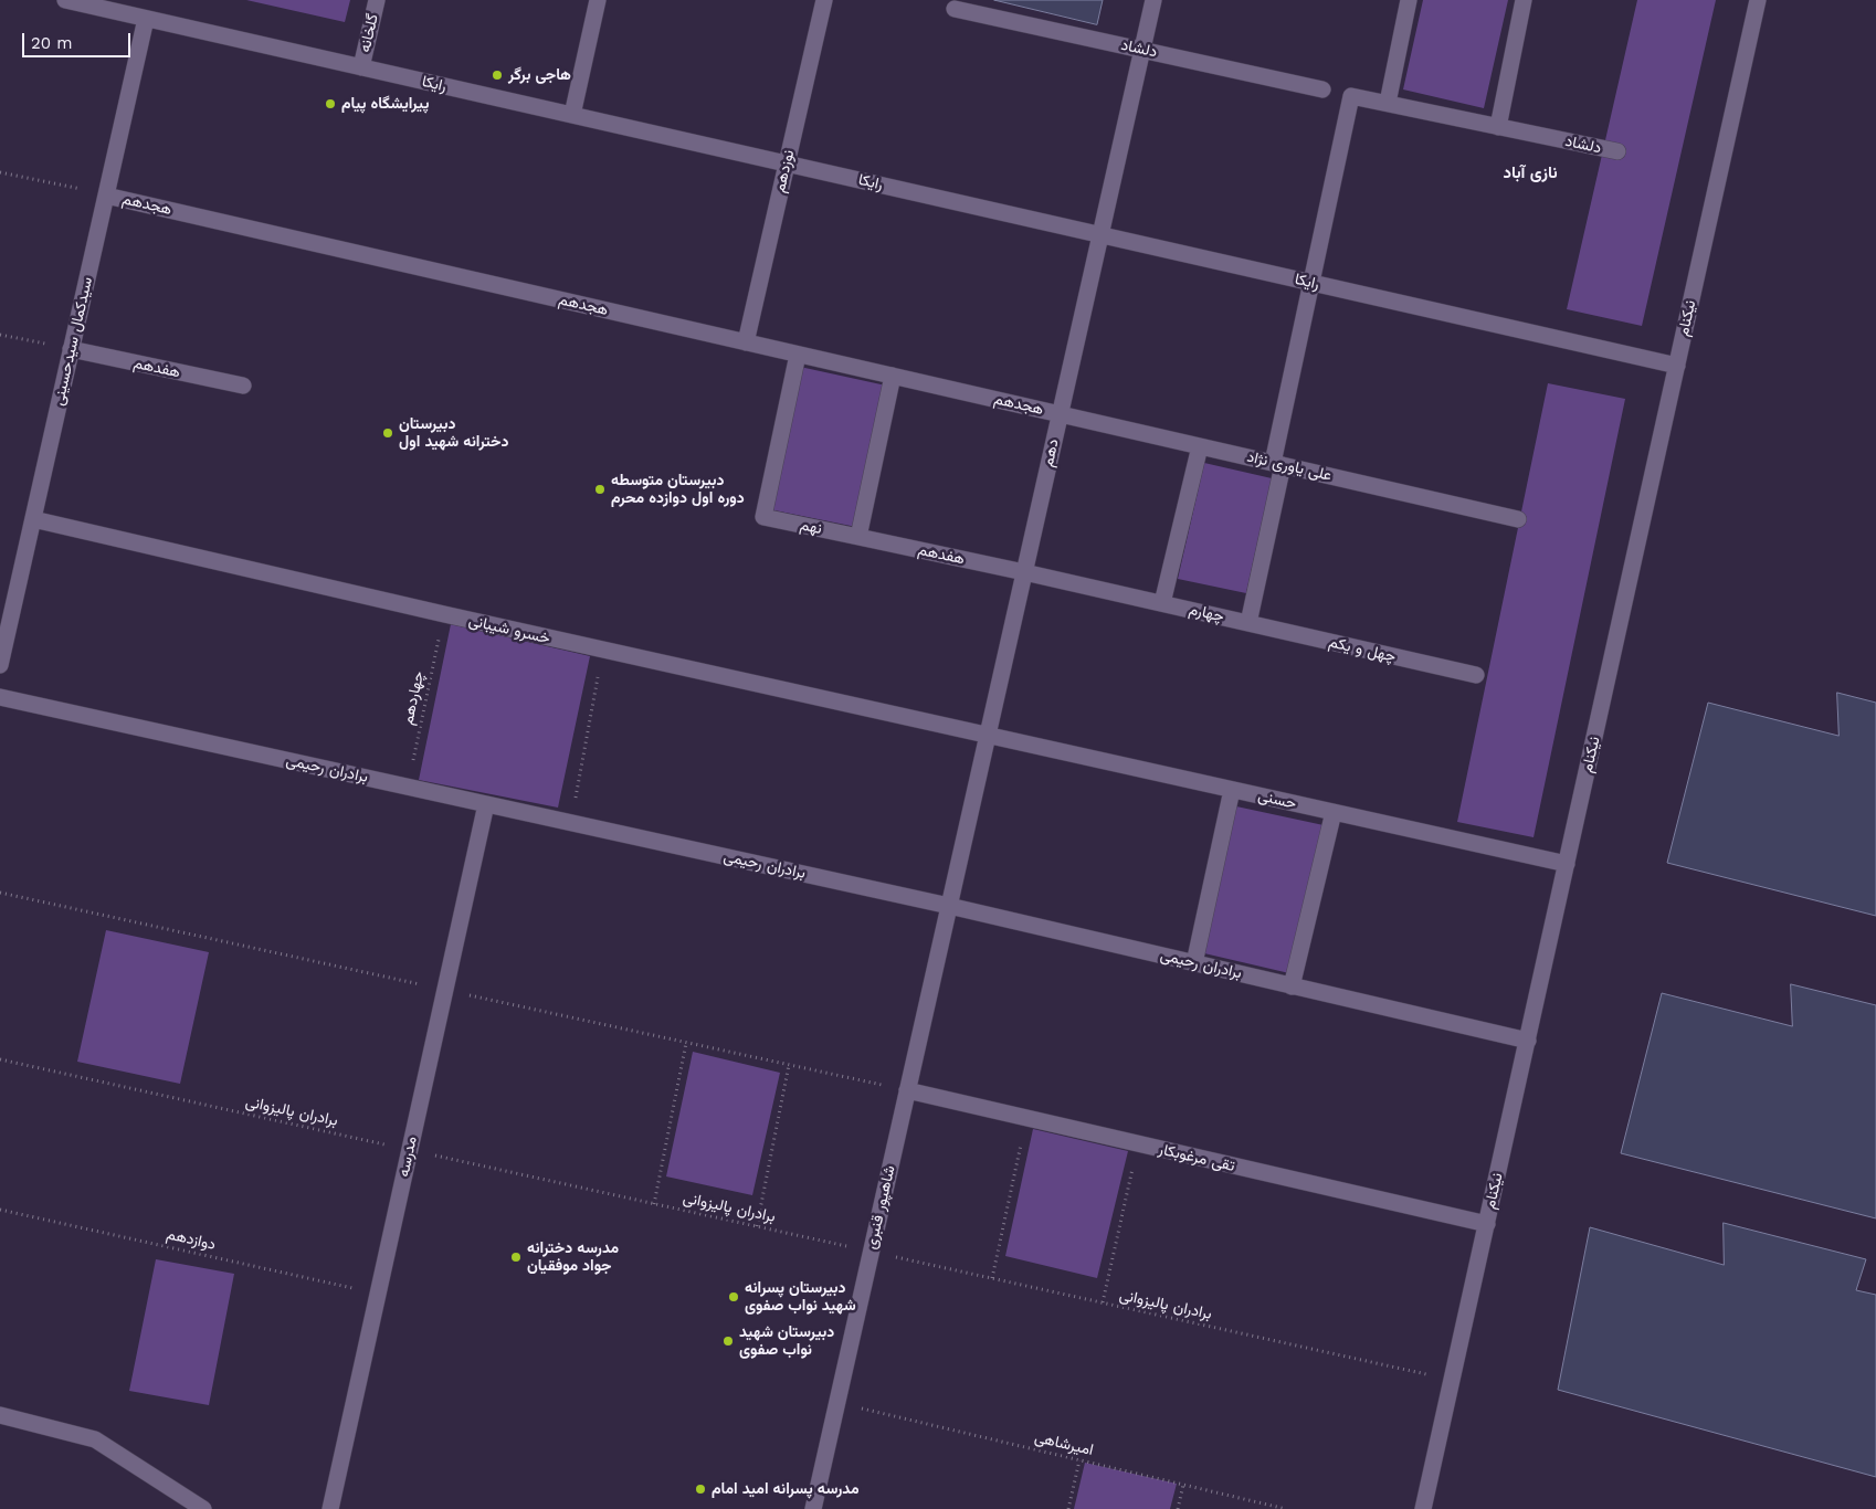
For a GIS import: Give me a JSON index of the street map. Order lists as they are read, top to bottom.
{
  "streets": {
    "street": [
      "گلخانه",
      "دلشاد",
      "رایکا",
      "نوزدهم",
      "هجدهم",
      "نیکنام",
      "سیدکمال سیدحسینی",
      "هفدهم",
      "دهم",
      "علی یاوری نژاد",
      "نهم",
      "چهارم",
      "خسرو شیبانی",
      "چهل و یکم",
      "برادران رحیمی",
      "حسنی",
      "مدرسه",
      "تقی مرغوبکار",
      "شاهپور قنبری"
    ],
    "path": [
      "چهاردهم",
      "برادران پالیزوانی",
      "دوازدهم",
      "امیرشاهی"
    ]
  },
  "crossings": [
    ["گلخانه", "رایکا"],
    ["دلشاد", "رایکا"],
    ["دلشاد", "دهم"],
    ["رایکا", "نوزدهم"],
    ["رایکا", "نیکنام"],
    ["رایکا", "سیدکمال سیدحسینی"],
    ["رایکا", "دهم"],
    ["نوزدهم", "هجدهم"],
    ["هجدهم", "سیدکمال سیدحسینی"],
    ["هجدهم", "دهم"],
    ["هجدهم", "علی یاوری نژاد"],
    ["هجدهم", "نهم"],
    ["نیکنام", "برادران رحیمی"],
    ["نیکنام", "حسنی"],
    ["نیکنام", "برادران پالیزوانی"],
    ["نیکنام", "تقی مرغوبکار"],
    ["سیدکمال سیدحسینی", "هفدهم"],
    ["سیدکمال سیدحسینی", "خسرو شیبانی"],
    ["هفدهم", "دهم"],
    ["هفدهم", "نهم"],
    ["دهم", "علی یاوری نژاد"],
    ["دهم", "خسرو شیبانی"],
    ["دهم", "برادران رحیمی"],
    ["دهم", "حسنی"],
    ["دهم", "شاهپور قنبری"],
    ["چهارم", "چهل و یکم"],
    ["خسرو شیبانی", "چهاردهم"],
    ["خسرو شیبانی", "حسنی"],
    ["چهاردهم", "برادران رحیمی"],
    ["برادران رحیمی", "مدرسه"],
    ["برادران رحیمی", "شاهپور قنبری"],
    ["برادران پالیزوانی", "مدرسه"],
    ["برادران پالیزوانی", "شاهپور قنبری"],
    ["مدرسه", "دوازدهم"],
    ["تقی مرغوبکار", "شاهپور قنبری"],
    ["شاهپور قنبری", "امیرشاهی"]
  ],
  "districts": ["نازی آباد"],
  "places": [
    "هاجی برگر",
    "پیرایشگاه پیام",
    "دبيرستان دخترانه شهید اول",
    "دبیرستان متوسطه دوره اول دوازده محرم",
    "مدرسه دخترانه جواد موفقیان",
    "دبیرستان پسرانه شهید نواب صفوی",
    "دبیرستان شهید نواب صفوی",
    "مدرسه پسرانه امید امام"
  ],
  "scale_bar": "20 m"
}
